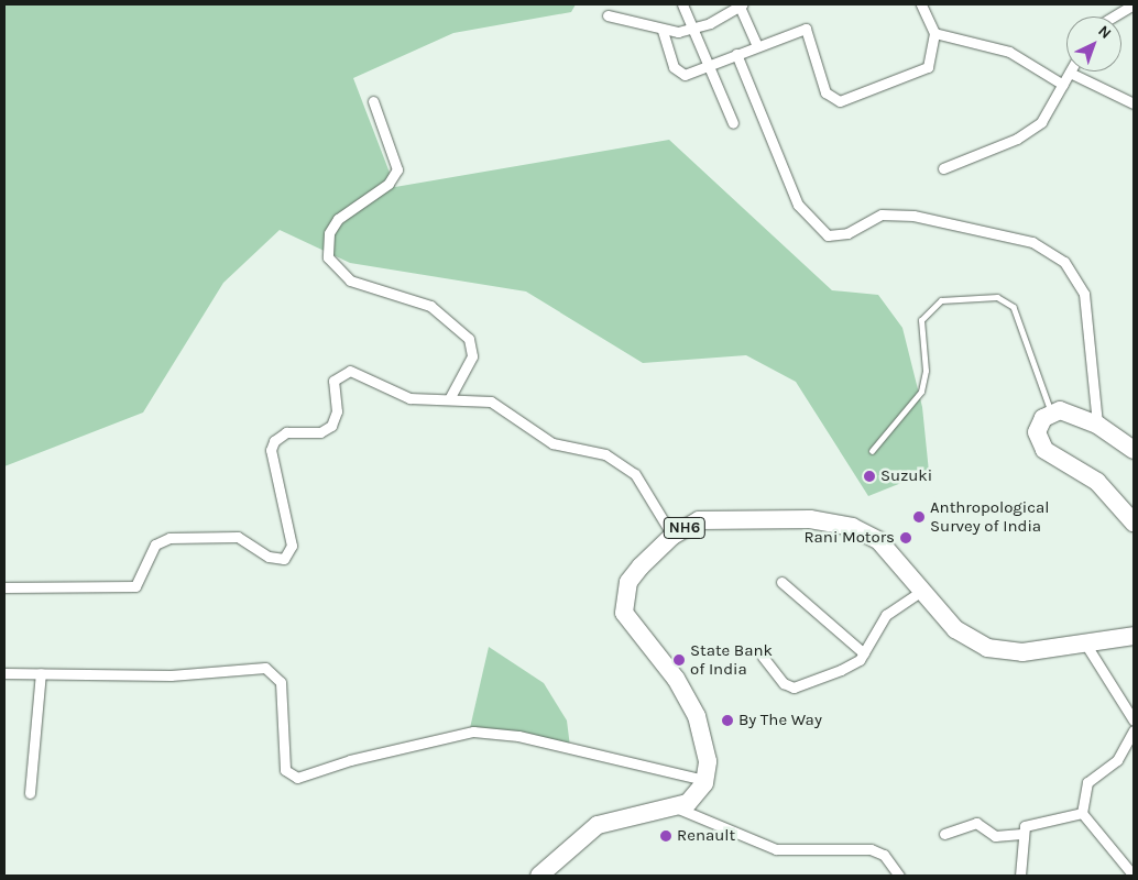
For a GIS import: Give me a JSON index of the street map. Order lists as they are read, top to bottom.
{
  "streets": {
    "highway": ["NH6"]
  },
  "places": [
    "Suzuki",
    "Anthropological Survey of India",
    "Rani Motors",
    "State Bank of India",
    "By The Way",
    "Renault"
  ],
  "north": "top right"
}
